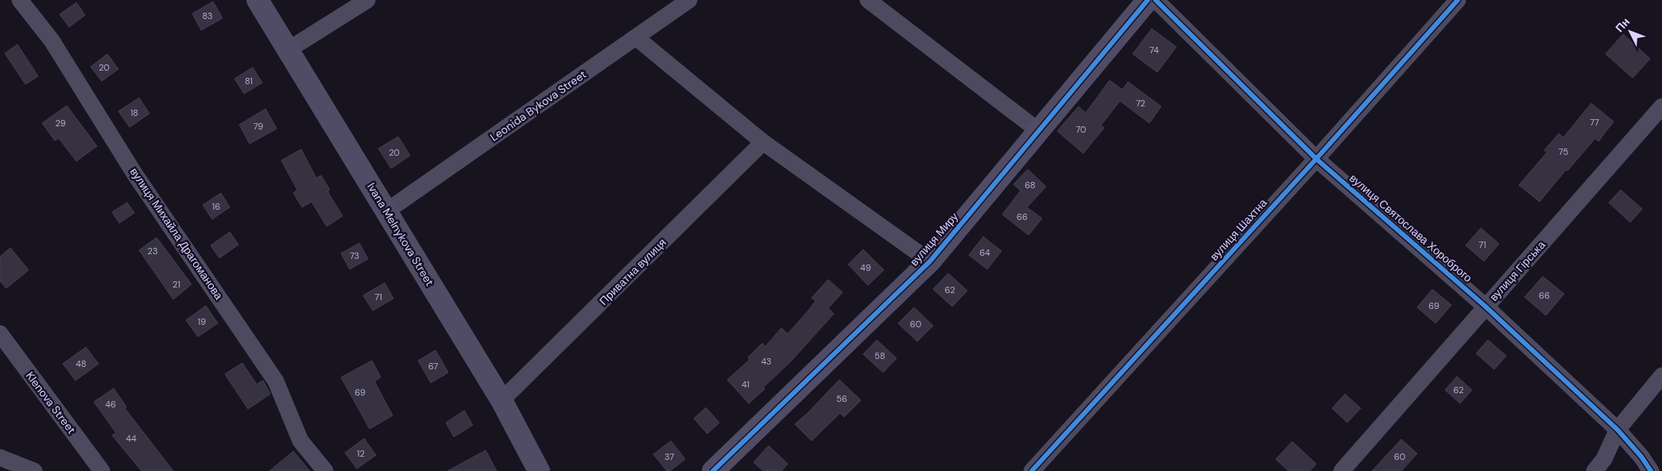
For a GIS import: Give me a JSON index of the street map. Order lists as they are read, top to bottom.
{
  "streets": {
    "street": [
      "Leonida Bykova Street",
      "вулиця Святослава Хороброго",
      "вулиця Шахтна",
      "вулиця Михайла Драгоманова",
      "Ivana Melnykova Street",
      "вулиця Миру",
      "вулиця Гірська",
      "Приватна вулиця",
      "Klenova Street"
    ]
  },
  "crossings": [
    ["Leonida Bykova Street", "Ivana Melnykova Street"],
    ["вулиця Святослава Хороброго", "вулиця Шахтна"],
    ["вулиця Святослава Хороброго", "вулиця Гірська"],
    ["Ivana Melnykova Street", "Приватна вулиця"]
  ],
  "house_numbers": [
    "83",
    "74",
    "20",
    "81",
    "72",
    "18",
    "77",
    "29",
    "79",
    "70",
    "75",
    "20",
    "68",
    "16",
    "66",
    "71",
    "23",
    "64",
    "73",
    "49",
    "21",
    "62",
    "66",
    "71",
    "69",
    "19",
    "60",
    "58",
    "43",
    "48",
    "67",
    "41",
    "62",
    "69",
    "56",
    "46",
    "44",
    "12",
    "37",
    "60"
  ],
  "north": "top left"
}
